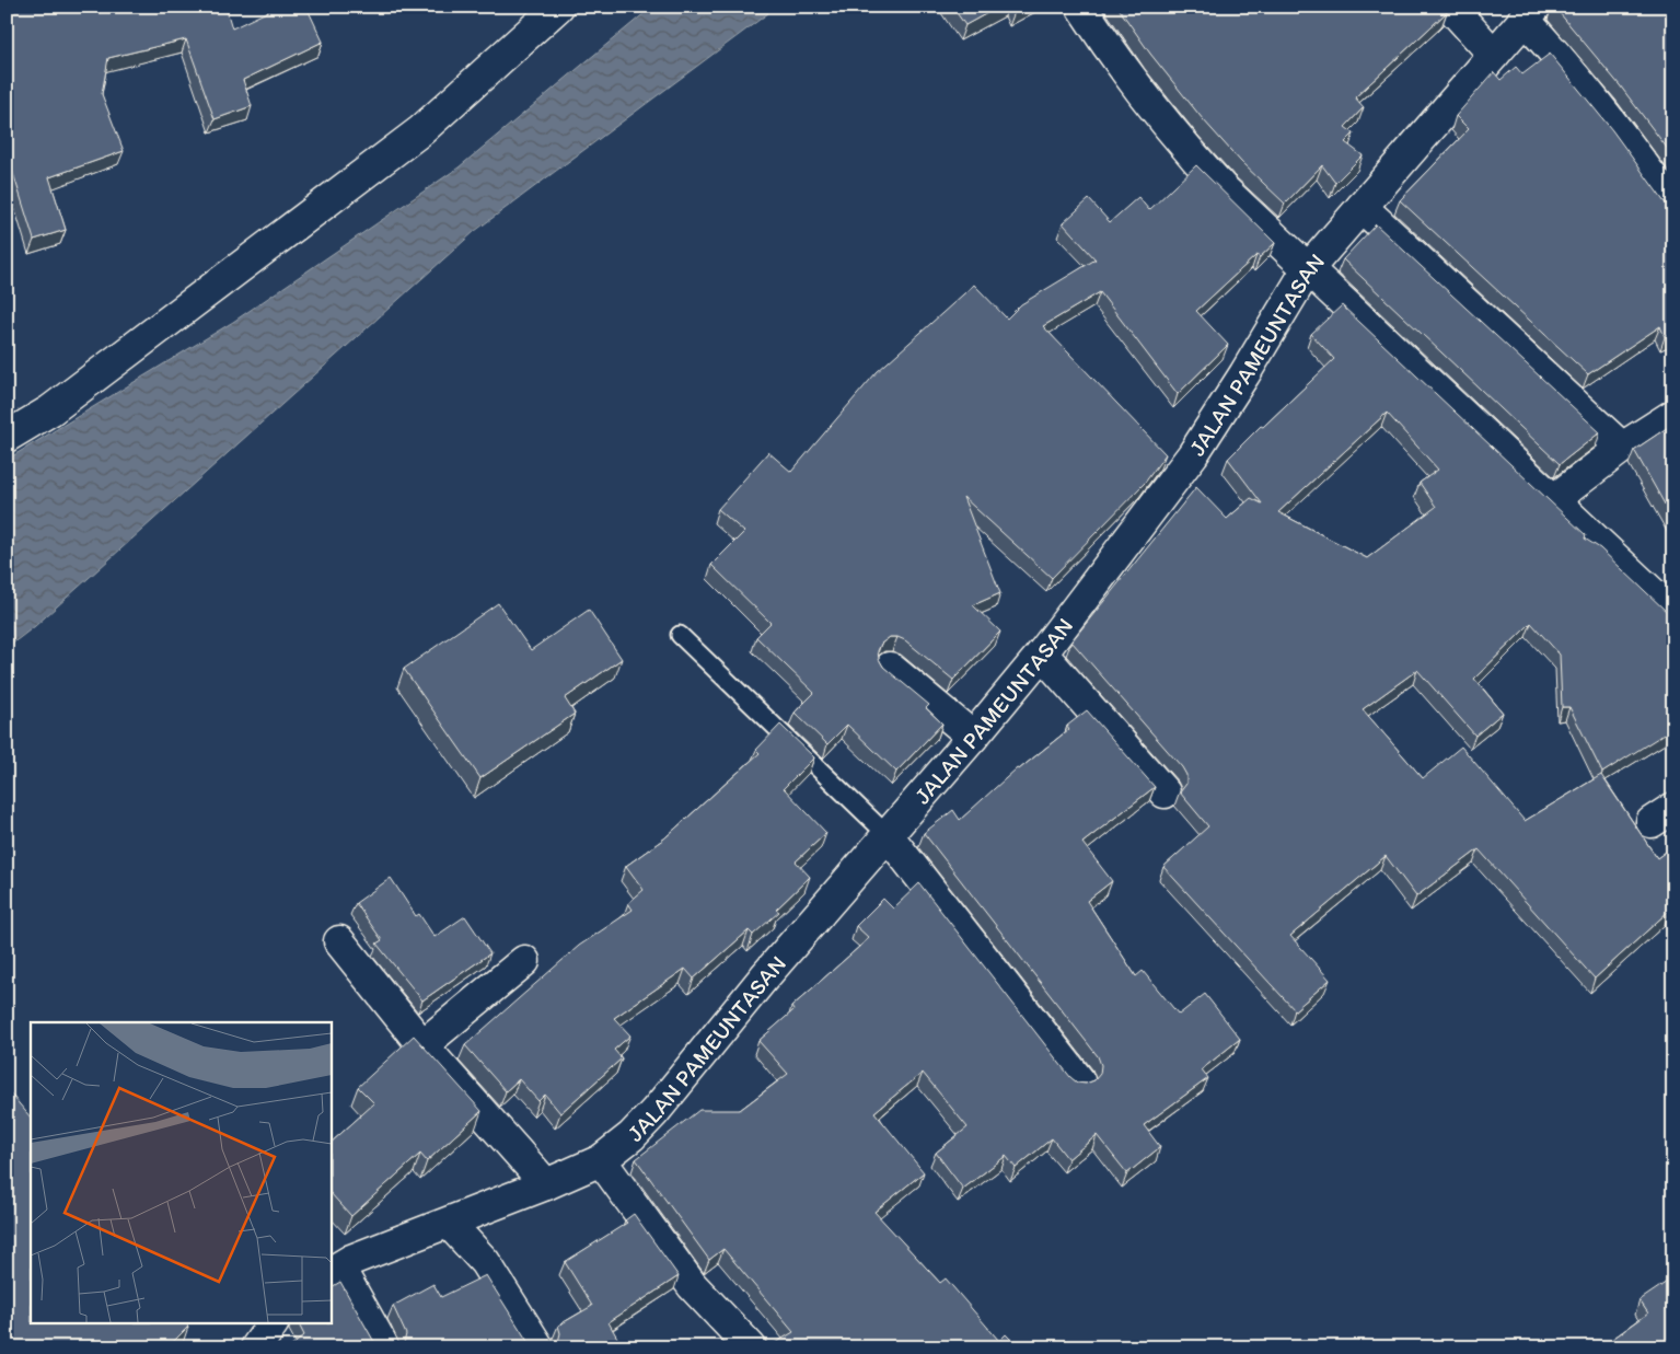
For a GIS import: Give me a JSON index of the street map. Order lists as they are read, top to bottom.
{
  "streets": {
    "street": ["JALAN PAMEUNTASAN"]
  }
}
